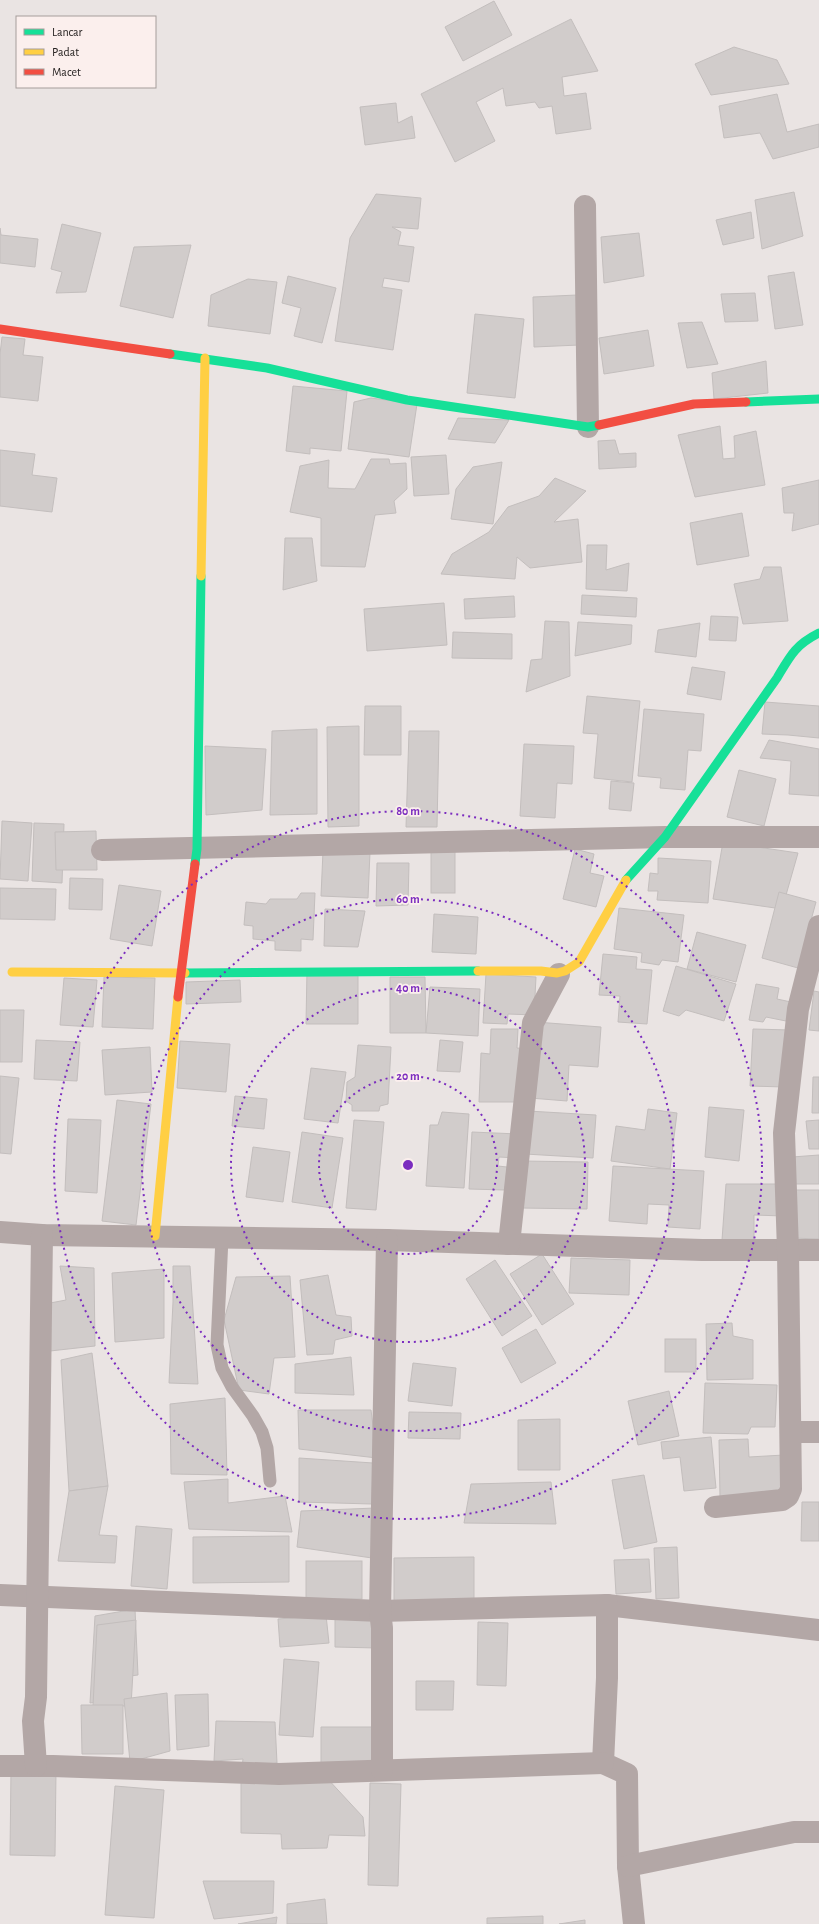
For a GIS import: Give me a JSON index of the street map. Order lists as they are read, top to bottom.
{
  "legend": ["Lancar", "Padat", "Macet"],
  "rings": [
    "80 m",
    "60 m",
    "40 m",
    "20 m"
  ]
}
